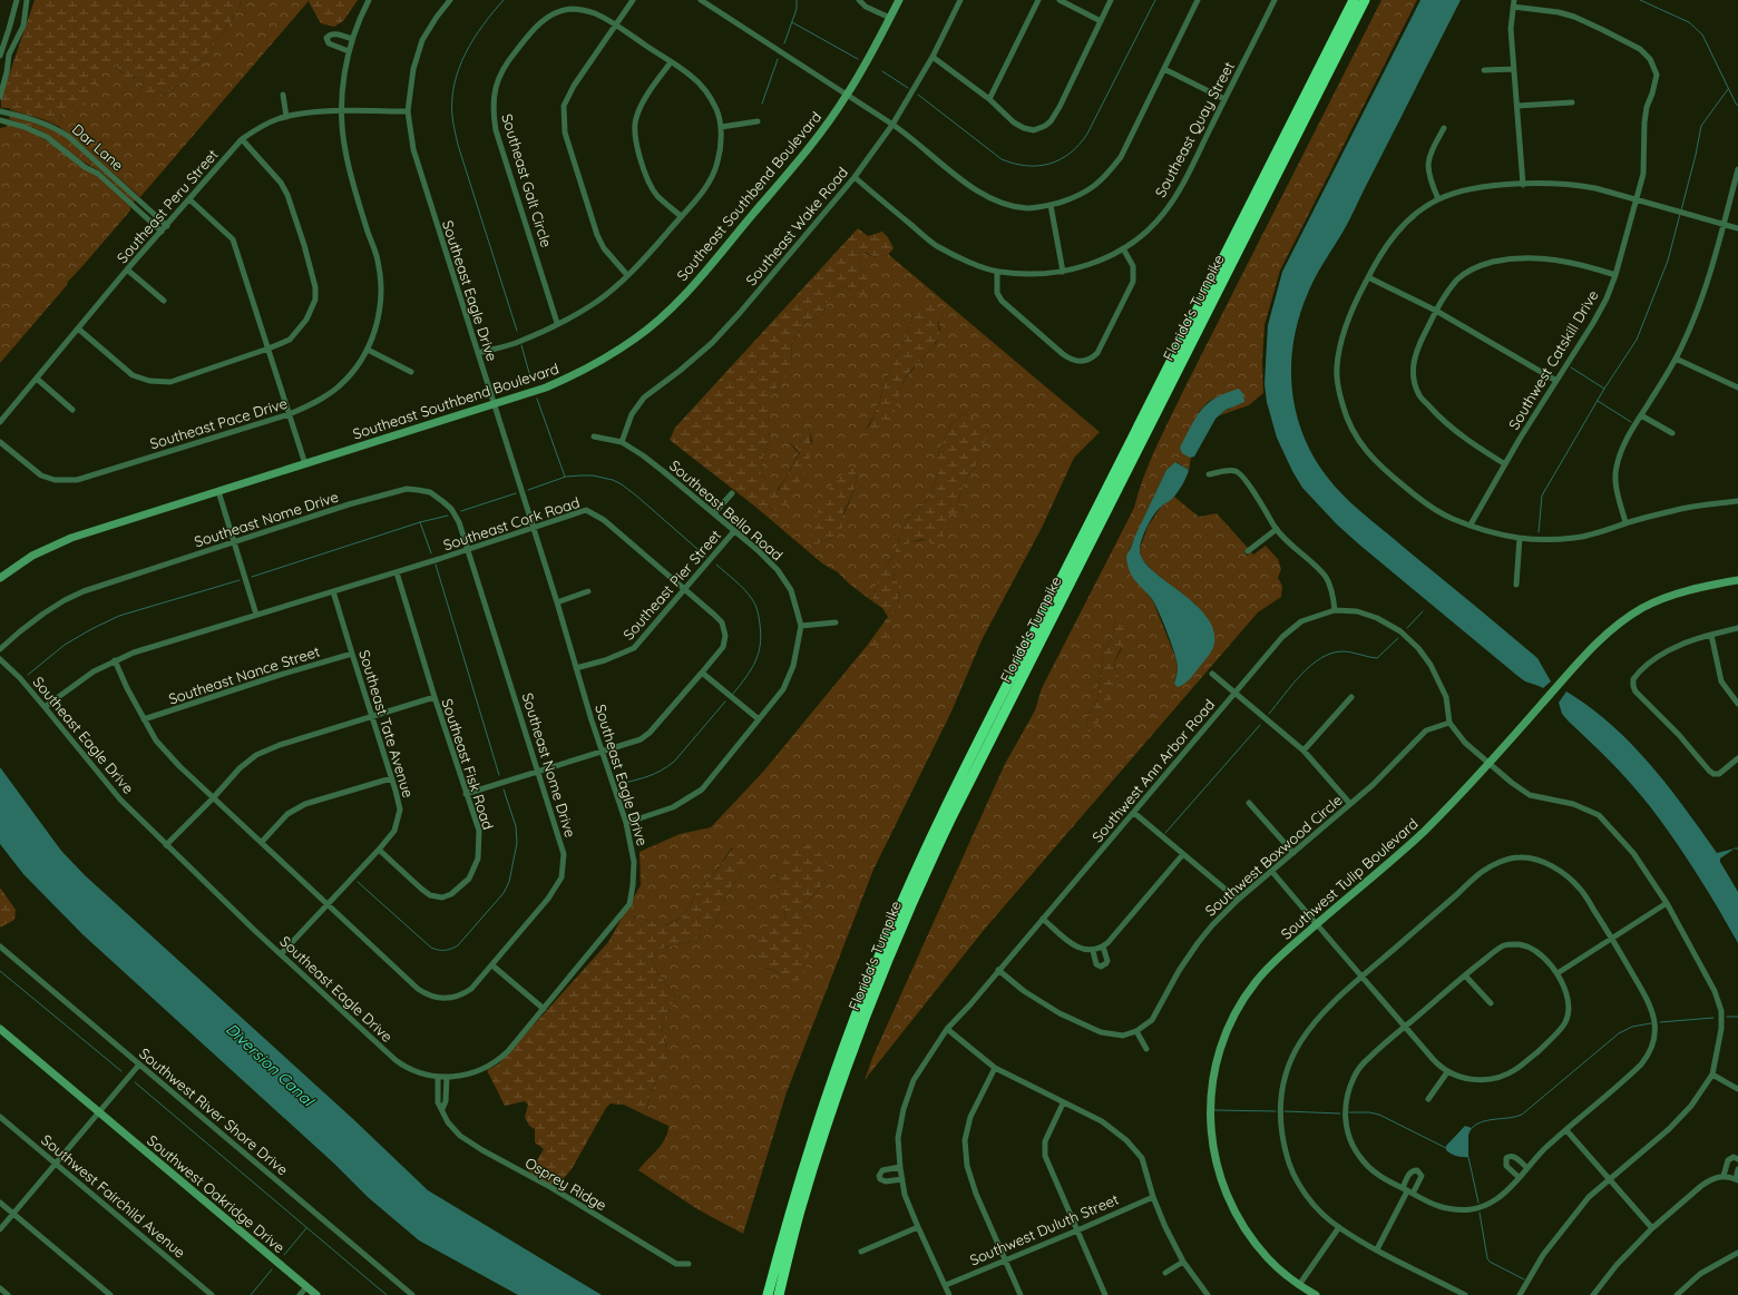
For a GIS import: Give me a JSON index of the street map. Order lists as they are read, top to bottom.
{
  "streets": {
    "highway": ["Florida's Turnpike"],
    "street": [
      "Southeast Quay Street",
      "Dar Lane",
      "Southeast Galt Circle",
      "Southeast Southbend Boulevard",
      "Southeast Peru Street",
      "Southeast Wake Road",
      "Southeast Eagle Drive",
      "Southwest Catskill Drive",
      "Southeast Pace Drive",
      "Southeast Bella Road",
      "Southeast Nome Drive",
      "Southeast Cork Road",
      "Southeast Pier Street",
      "Southeast Nance Street",
      "Southeast Tate Avenue",
      "Southeast Fisk Road",
      "Southwest Ann Arbor Road",
      "Southwest Boxwood Circle",
      "Southwest Tulip Boulevard",
      "Southwest River Shore Drive",
      "Osprey Ridge",
      "Southwest Oakridge Drive",
      "Southwest Fairchild Avenue",
      "Southwest Duluth Street"
    ]
  },
  "crossings": [
    ["Southeast Quay Street", "Southeast Wake Road"],
    ["Dar Lane", "Southeast Peru Street"],
    ["Southeast Galt Circle", "Southeast Eagle Drive"],
    ["Southeast Southbend Boulevard", "Southeast Eagle Drive"],
    ["Southeast Peru Street", "Southeast Eagle Drive"],
    ["Southeast Peru Street", "Southeast Pace Drive"],
    ["Southeast Wake Road", "Southeast Bella Road"],
    ["Southeast Eagle Drive", "Southeast Bella Road"],
    ["Southeast Eagle Drive", "Southeast Cork Road"],
    ["Southeast Eagle Drive", "Southeast Pier Street"],
    ["Southeast Eagle Drive", "Southeast Tate Avenue"],
    ["Southeast Eagle Drive", "Osprey Ridge"],
    ["Southeast Bella Road", "Southeast Pier Street"],
    ["Southeast Nome Drive", "Southeast Cork Road"],
    ["Southeast Nome Drive", "Southeast Nance Street"],
    ["Southeast Nome Drive", "Southeast Tate Avenue"],
    ["Southeast Cork Road", "Southeast Pier Street"],
    ["Southeast Cork Road", "Southeast Tate Avenue"],
    ["Southeast Cork Road", "Southeast Fisk Road"],
    ["Southeast Nance Street", "Southeast Tate Avenue"],
    ["Southeast Tate Avenue", "Southeast Fisk Road"],
    ["Southwest Ann Arbor Road", "Southwest Boxwood Circle"],
    ["Southwest Ann Arbor Road", "Southwest Duluth Street"]
  ],
  "water": ["Diversion Canal"]
}
